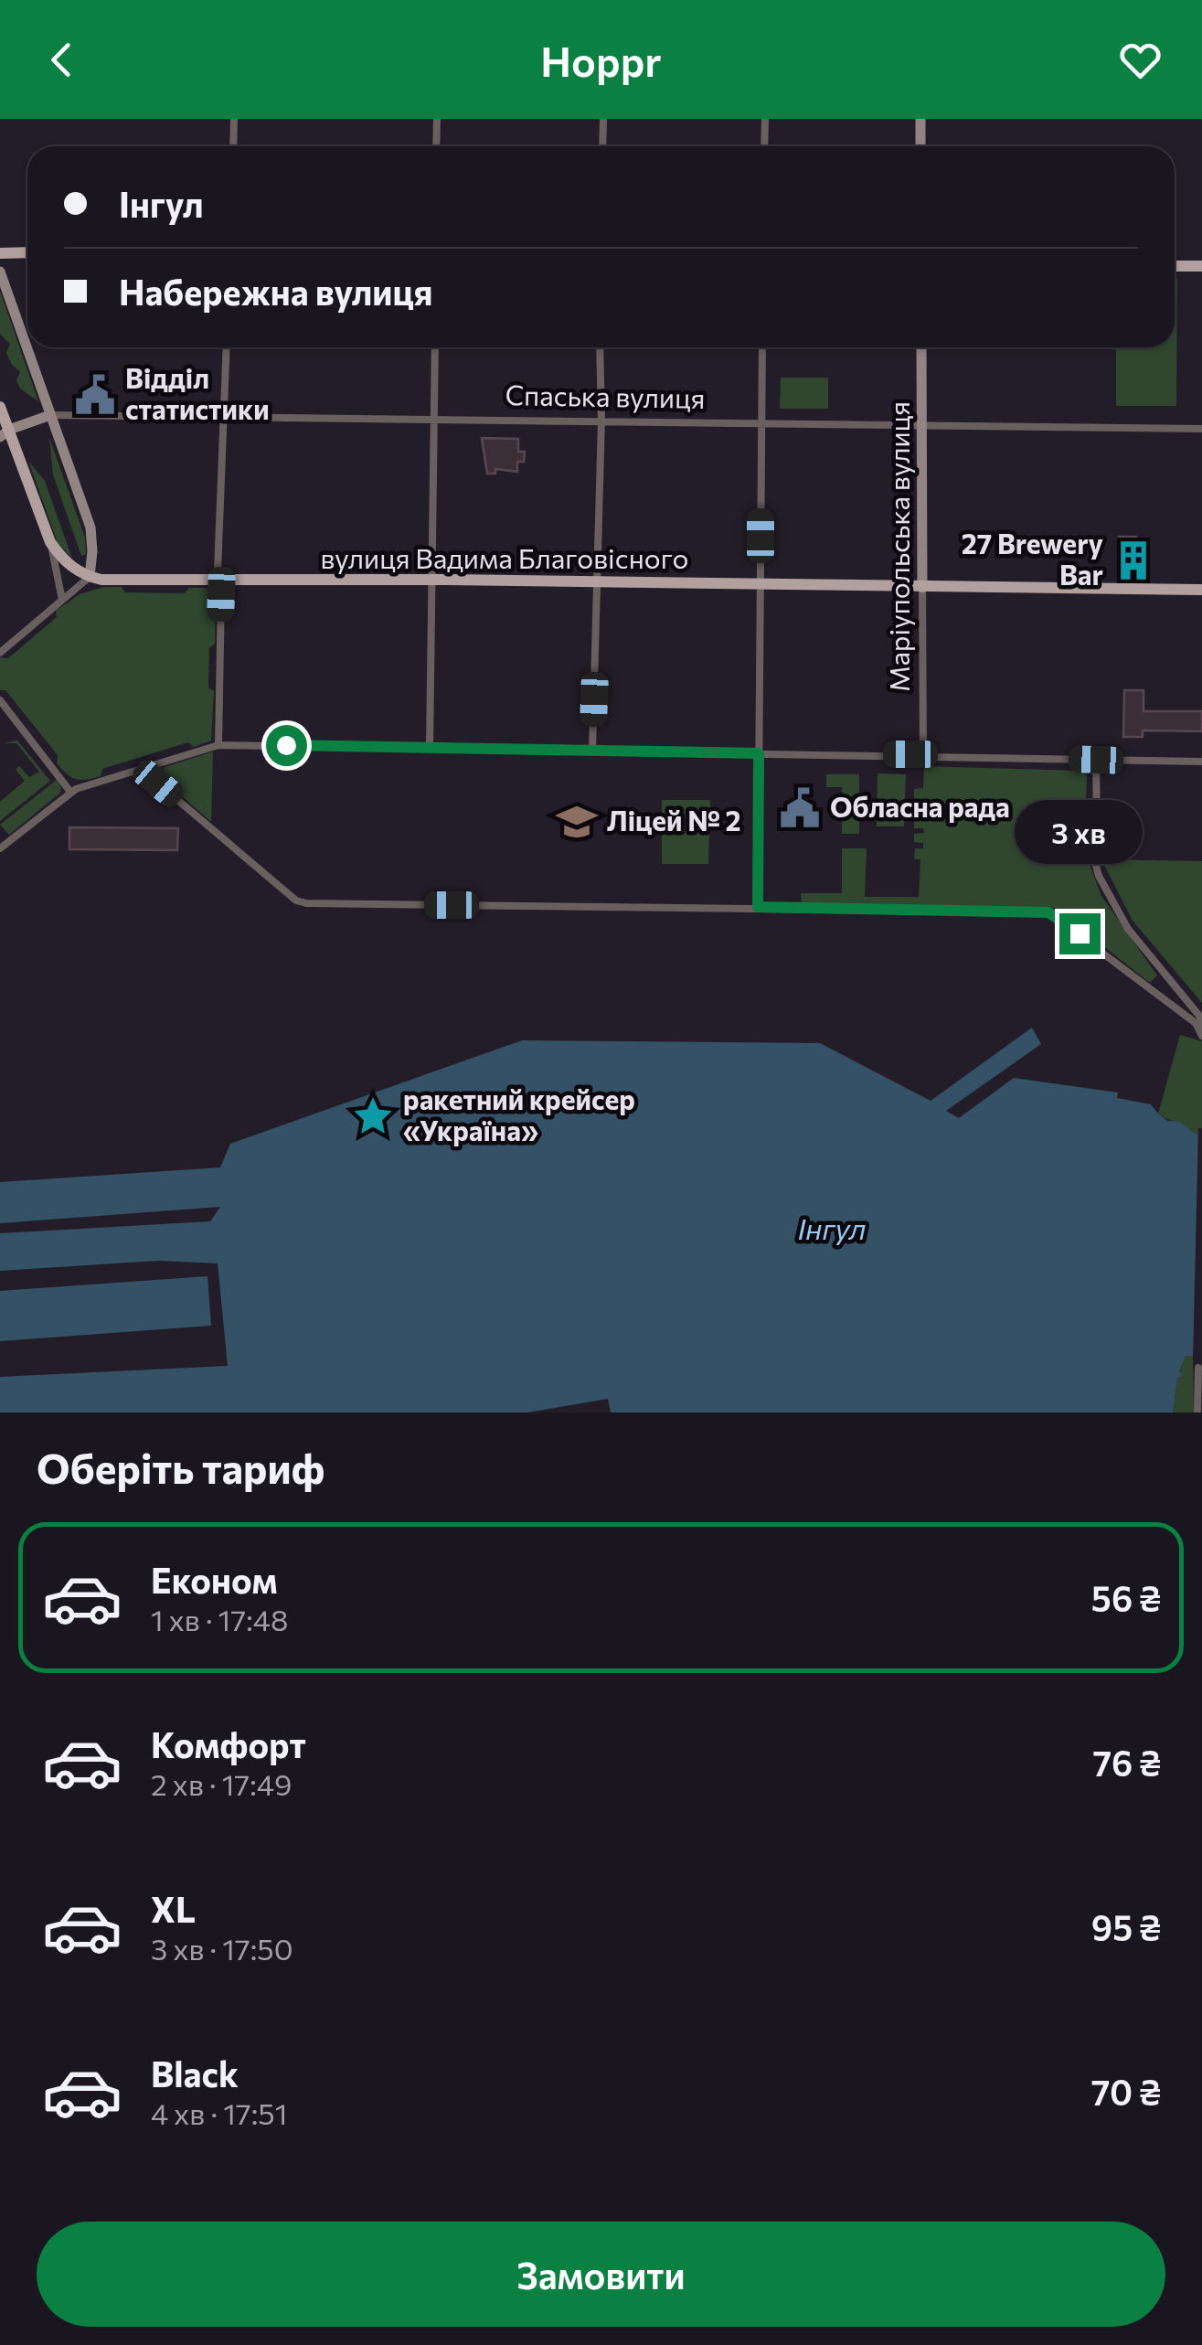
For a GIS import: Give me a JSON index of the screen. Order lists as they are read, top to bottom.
{
  "streets": {
    "main road": ["Спаська вулиця", "Маріупольська вулиця", "вулиця Вадима Благовісного"]
  },
  "crossings": [
    ["Спаська вулиця", "Маріупольська вулиця"],
    ["Маріупольська вулиця", "вулиця Вадима Благовісного"]
  ],
  "water": ["Інгул"],
  "places": {
    "public building": ["Відділ статистики", "Обласна рада"],
    "building": ["27 Brewery Bar"],
    "school or university": ["Ліцей № 2"],
    "place": ["ракетний крейсер «Україна»"]
  },
  "page": {
    "header": "Hoppr",
    "banner": ["Інгул", "Набережна вулиця"],
    "bubble": "3 хв",
    "heading": "Оберіть тариф",
    "list": [
      {
        "name": "Економ",
        "note": "1 хв · 17:48",
        "value": "56 ₴"
      },
      {
        "name": "Комфорт",
        "note": "2 хв · 17:49",
        "value": "76 ₴"
      },
      {
        "name": "XL",
        "note": "3 хв · 17:50",
        "value": "95 ₴"
      },
      {
        "name": "Black",
        "note": "4 хв · 17:51",
        "value": "70 ₴"
      }
    ],
    "buttons": "Замовити"
  }
}
